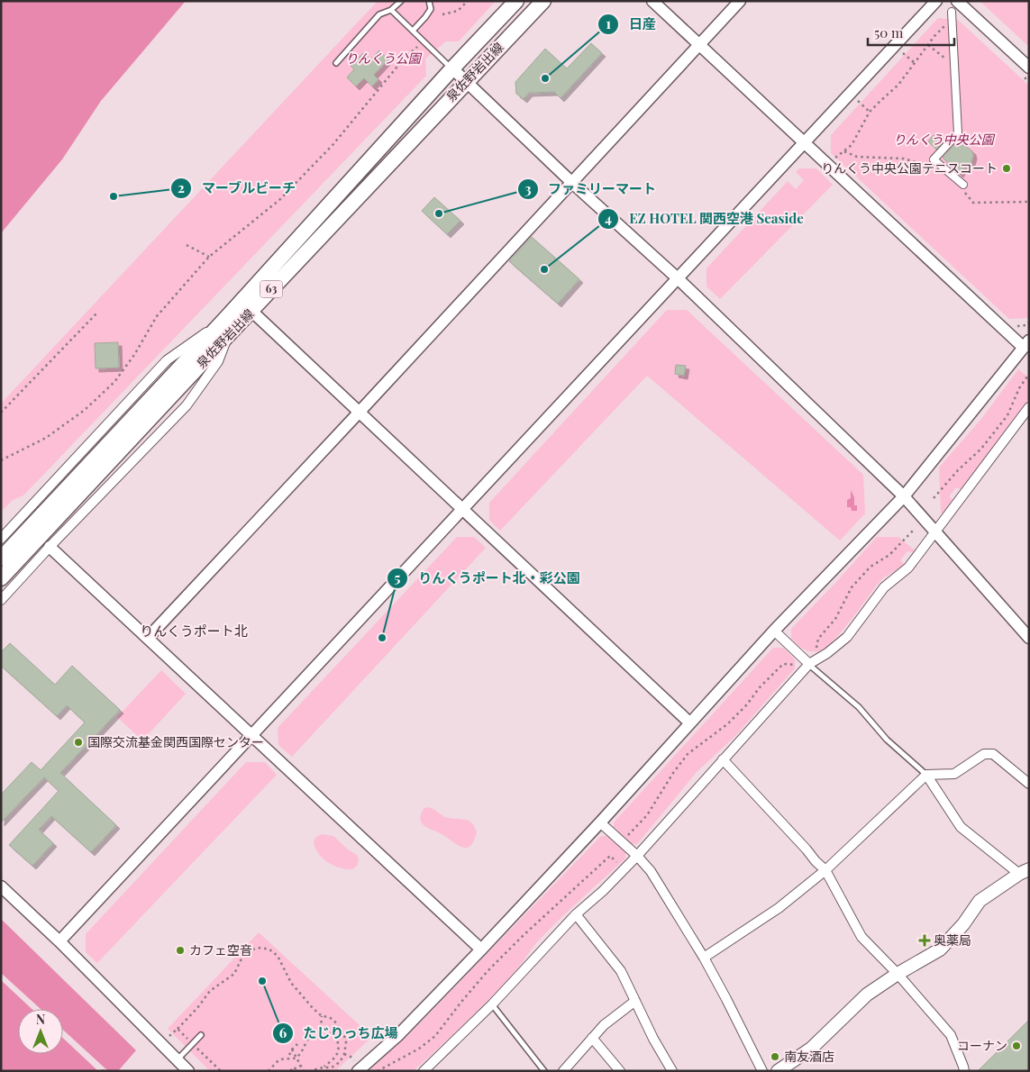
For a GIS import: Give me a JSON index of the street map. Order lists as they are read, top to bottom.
{
  "streets": {
    "main road": ["泉佐野岩出線", "63"]
  },
  "districts": ["りんくうポート北"],
  "parks": ["りんくう公園", "りんくう中央公園"],
  "places": {
    "other": [
      "日産",
      "りんくう中央公園テニスコート",
      "マーブルビーチ",
      "ファミリーマート",
      "EZ HOTEL 関西空港 Seaside",
      "りんくうポート北・彩公園",
      "国際交流基金関西国際センター",
      "カフェ空音",
      "たじりっち広場",
      "コーナン",
      "南友酒店"
    ],
    "health": ["奥薬局"]
  },
  "scale_bar": "50 m",
  "north": "top"
}
